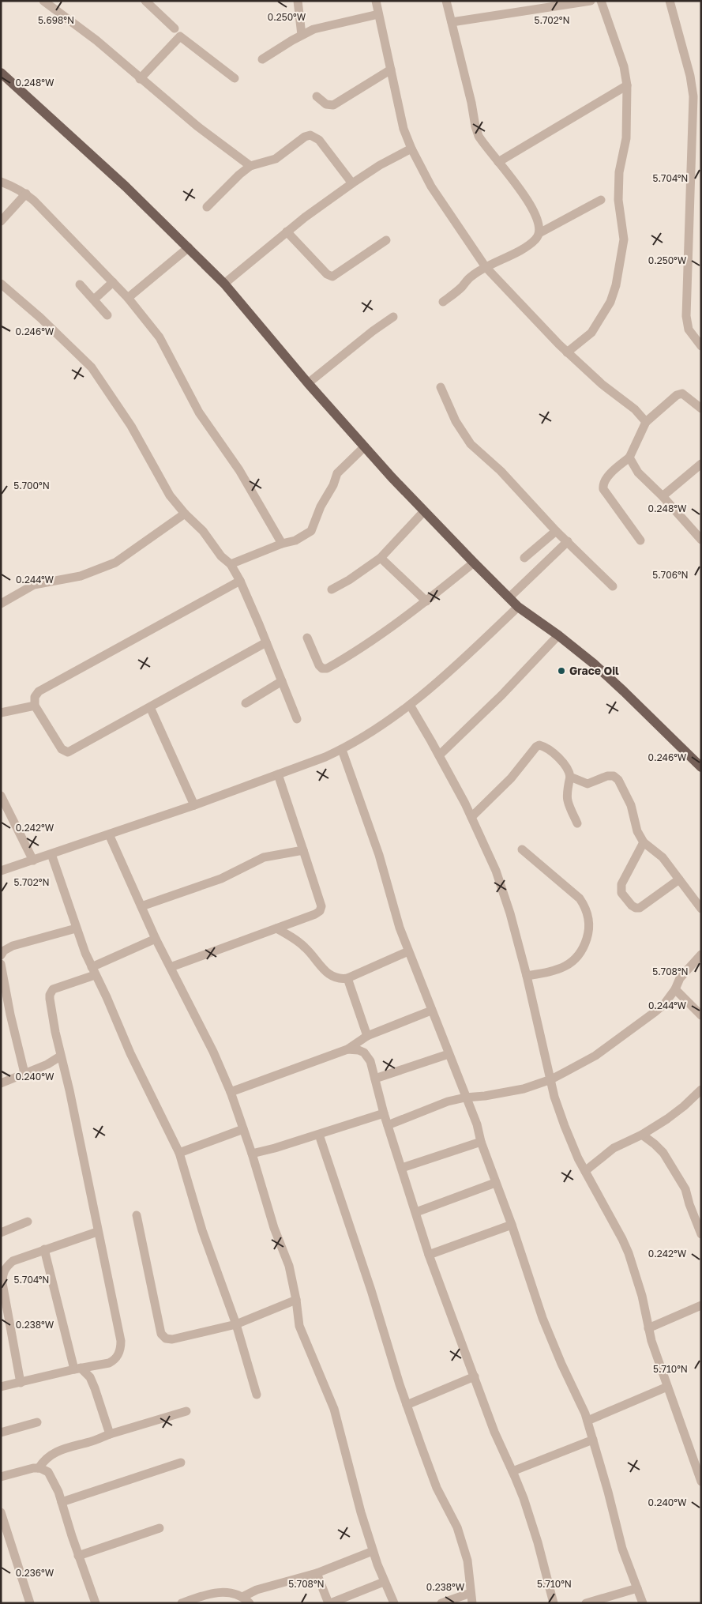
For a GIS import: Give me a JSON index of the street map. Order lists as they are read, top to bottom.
{
  "places": ["Grace Oil"],
  "coordinates": [
    "0.250°W",
    "5.698°N",
    "5.702°N",
    "0.248°W",
    "5.704°N",
    "0.246°W",
    "5.700°N",
    "5.706°N",
    "0.244°W",
    "0.242°W",
    "5.708°N",
    "0.240°W",
    "0.238°W",
    "5.710°N",
    "0.236°W"
  ]
}
